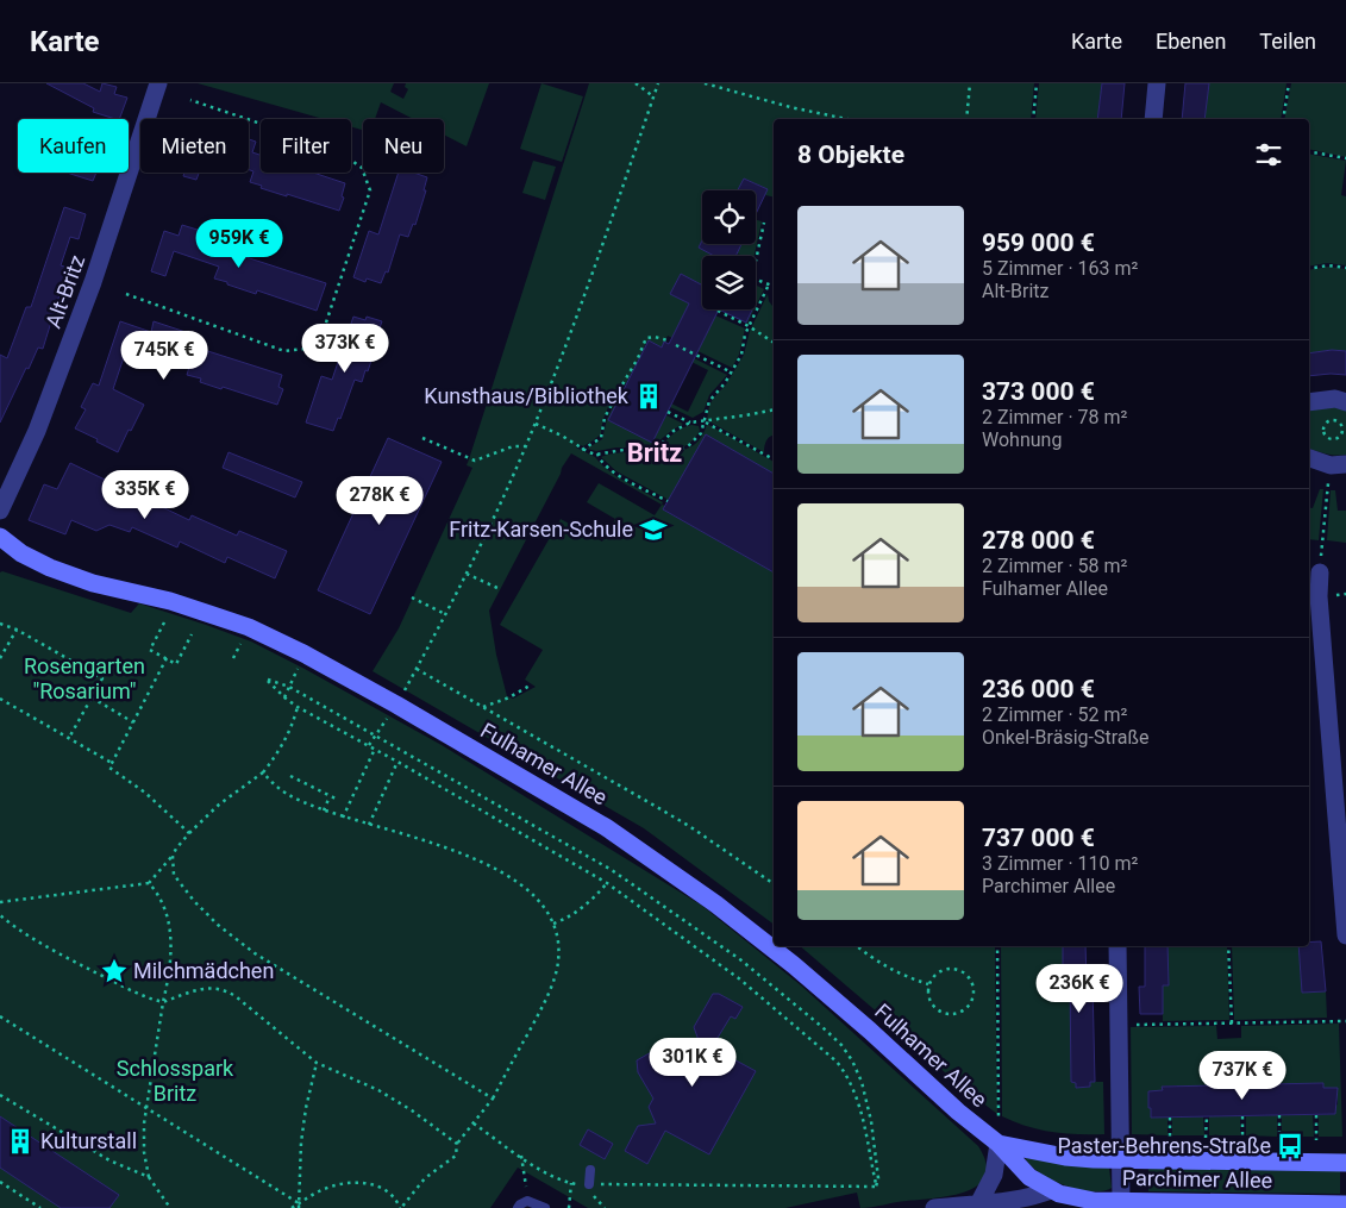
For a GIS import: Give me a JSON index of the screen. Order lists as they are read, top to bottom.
{
  "streets": {
    "street": ["Alt-Britz", "Fulhamer Allee", "Parchimer Allee"]
  },
  "crossings": [
    ["Fulhamer Allee", "Parchimer Allee"]
  ],
  "districts": ["Britz"],
  "parks": ["Rosengarten \"Rosarium\"", "Schlosspark Britz"],
  "places": {
    "building": ["Kunsthaus/Bibliothek", "Kulturstall"],
    "school or university": ["Fritz-Karsen-Schule"],
    "place": ["Milchmädchen"],
    "bus stop": ["Paster-Behrens-Straße"]
  },
  "page": {
    "header": "Karte",
    "nav": ["Karte", "Ebenen", "Teilen"],
    "chip": [
      "Kaufen",
      "Mieten",
      "Filter",
      "Neu"
    ],
    "heading": "8 Objekte",
    "list": [
      {
        "name": "959 000 €",
        "note": "5 Zimmer · 163 m² · Alt-Britz"
      },
      {
        "name": "373 000 €",
        "note": "2 Zimmer · 78 m² · Wohnung"
      },
      {
        "name": "278 000 €",
        "note": "2 Zimmer · 58 m² · Fulhamer Allee"
      },
      {
        "name": "236 000 €",
        "note": "2 Zimmer · 52 m² · Onkel-Bräsig-Straße"
      },
      {
        "name": "737 000 €",
        "note": "3 Zimmer · 110 m² · Parchimer Allee"
      }
    ],
    "price": [
      "959K €",
      "373K €",
      "745K €",
      "335K €",
      "278K €",
      "236K €",
      "301K €",
      "737K €"
    ]
  }
}
